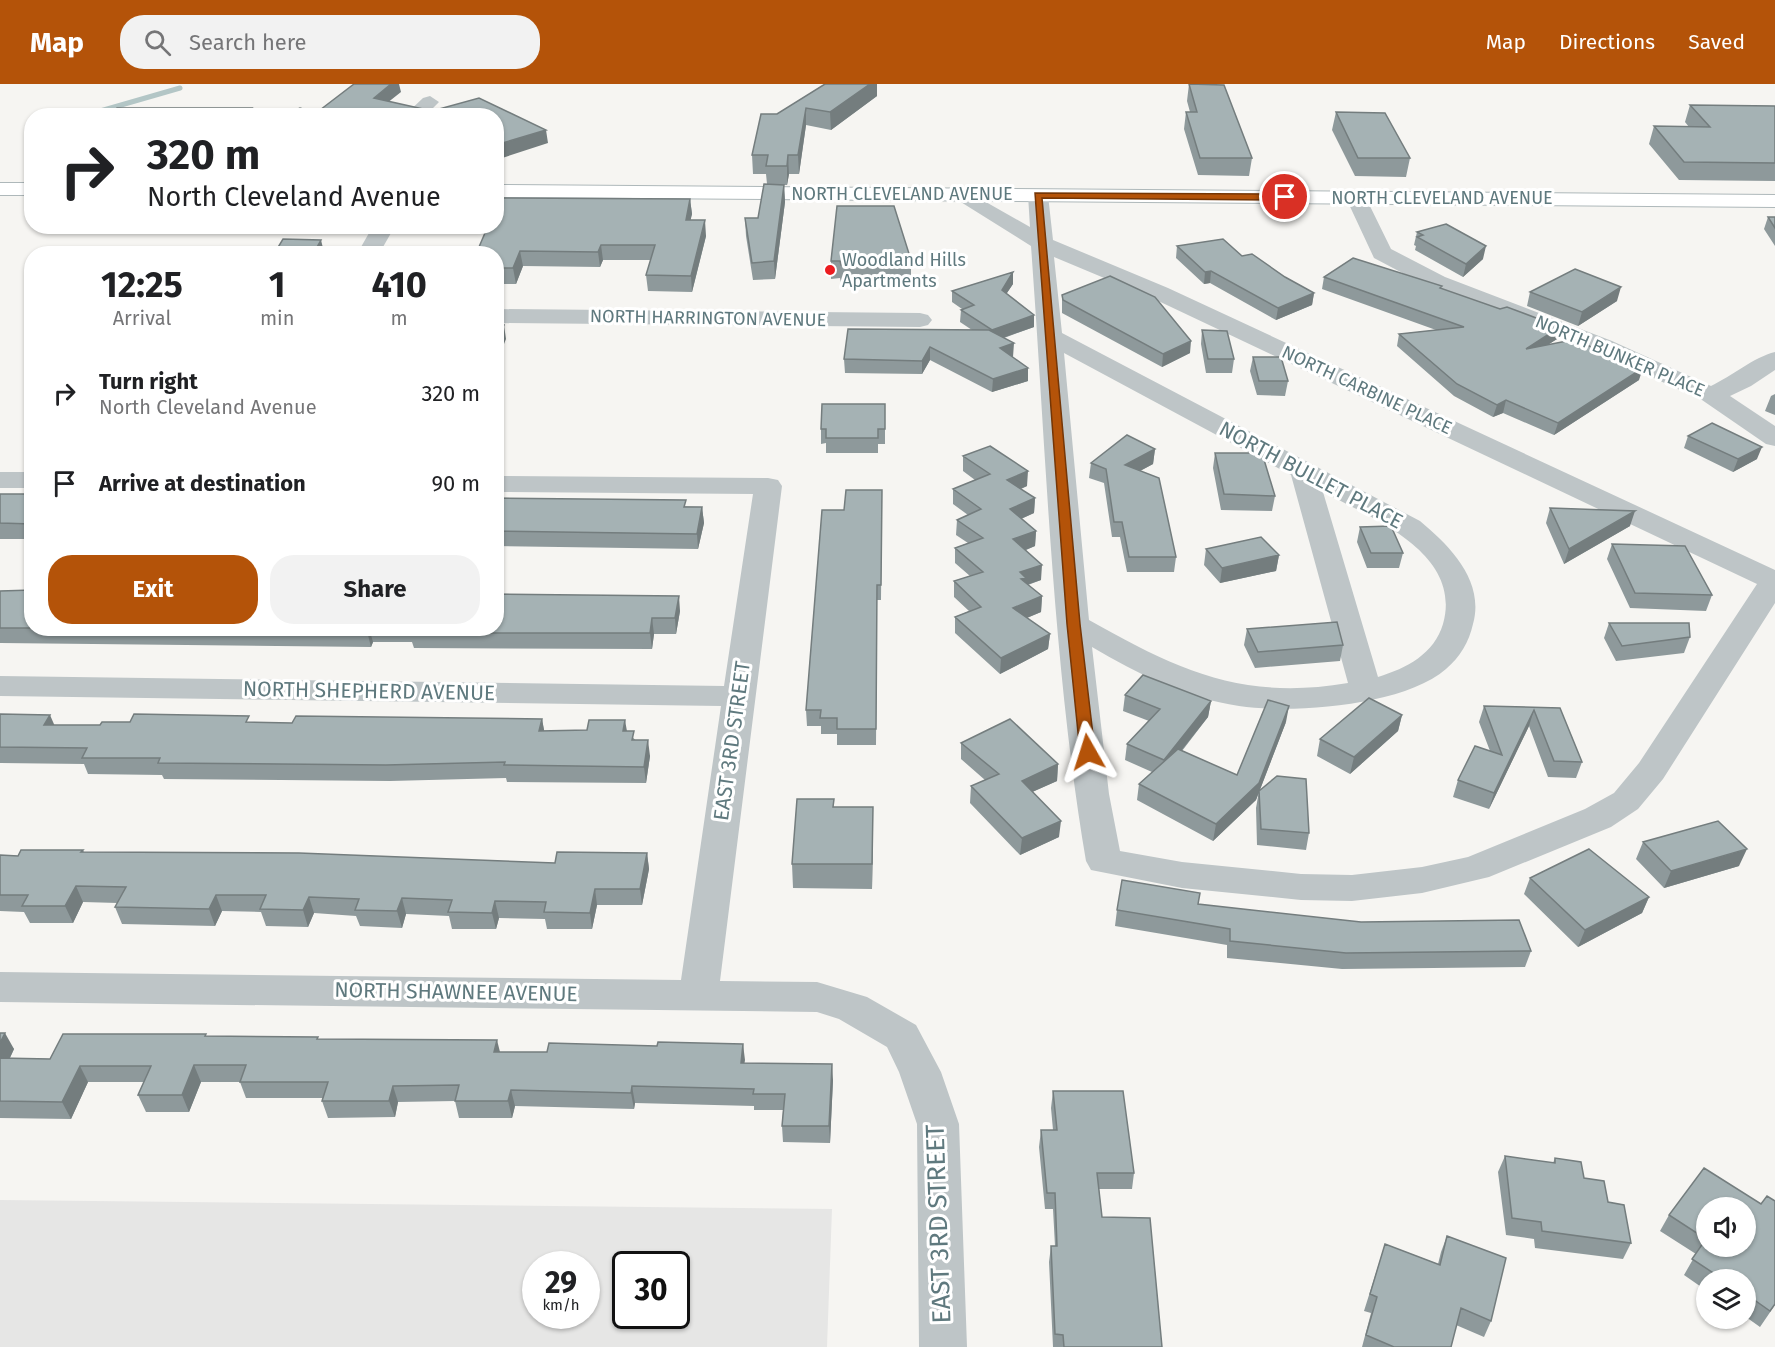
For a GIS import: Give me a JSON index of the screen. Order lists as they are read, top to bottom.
{
  "streets": {
    "street": [
      "NORTH CLEVELAND AVENUE",
      "NORTH HARRINGTON AVENUE",
      "NORTH BUNKER PLACE",
      "NORTH CARBINE PLACE",
      "NORTH BULLET PLACE",
      "NORTH SHEPHERD AVENUE",
      "EAST 3RD STREET",
      "NORTH SHAWNEE AVENUE"
    ]
  },
  "crossings": [
    ["NORTH CLEVELAND AVENUE", "NORTH BUNKER PLACE"],
    ["NORTH CLEVELAND AVENUE", "NORTH CARBINE PLACE"],
    ["NORTH SHEPHERD AVENUE", "EAST 3RD STREET"],
    ["EAST 3RD STREET", "NORTH SHAWNEE AVENUE"]
  ],
  "places": ["Woodland Hills Apartments"],
  "page": {
    "header": "Map",
    "search": "Search here",
    "nav": ["Map", "Directions", "Saved"],
    "turn": ["320 m", "North Cleveland Avenue"],
    "eta": [
      "12:25",
      "Arrival",
      "1",
      "min",
      "410",
      "m"
    ],
    "list": [
      {
        "name": "Turn right",
        "note": "North Cleveland Avenue",
        "value": "320 m"
      },
      {
        "name": "Arrive at destination",
        "value": "90 m"
      }
    ],
    "buttons": ["Exit", "Share"],
    "speed": "29 km/h",
    "limit": "30"
  }
}
